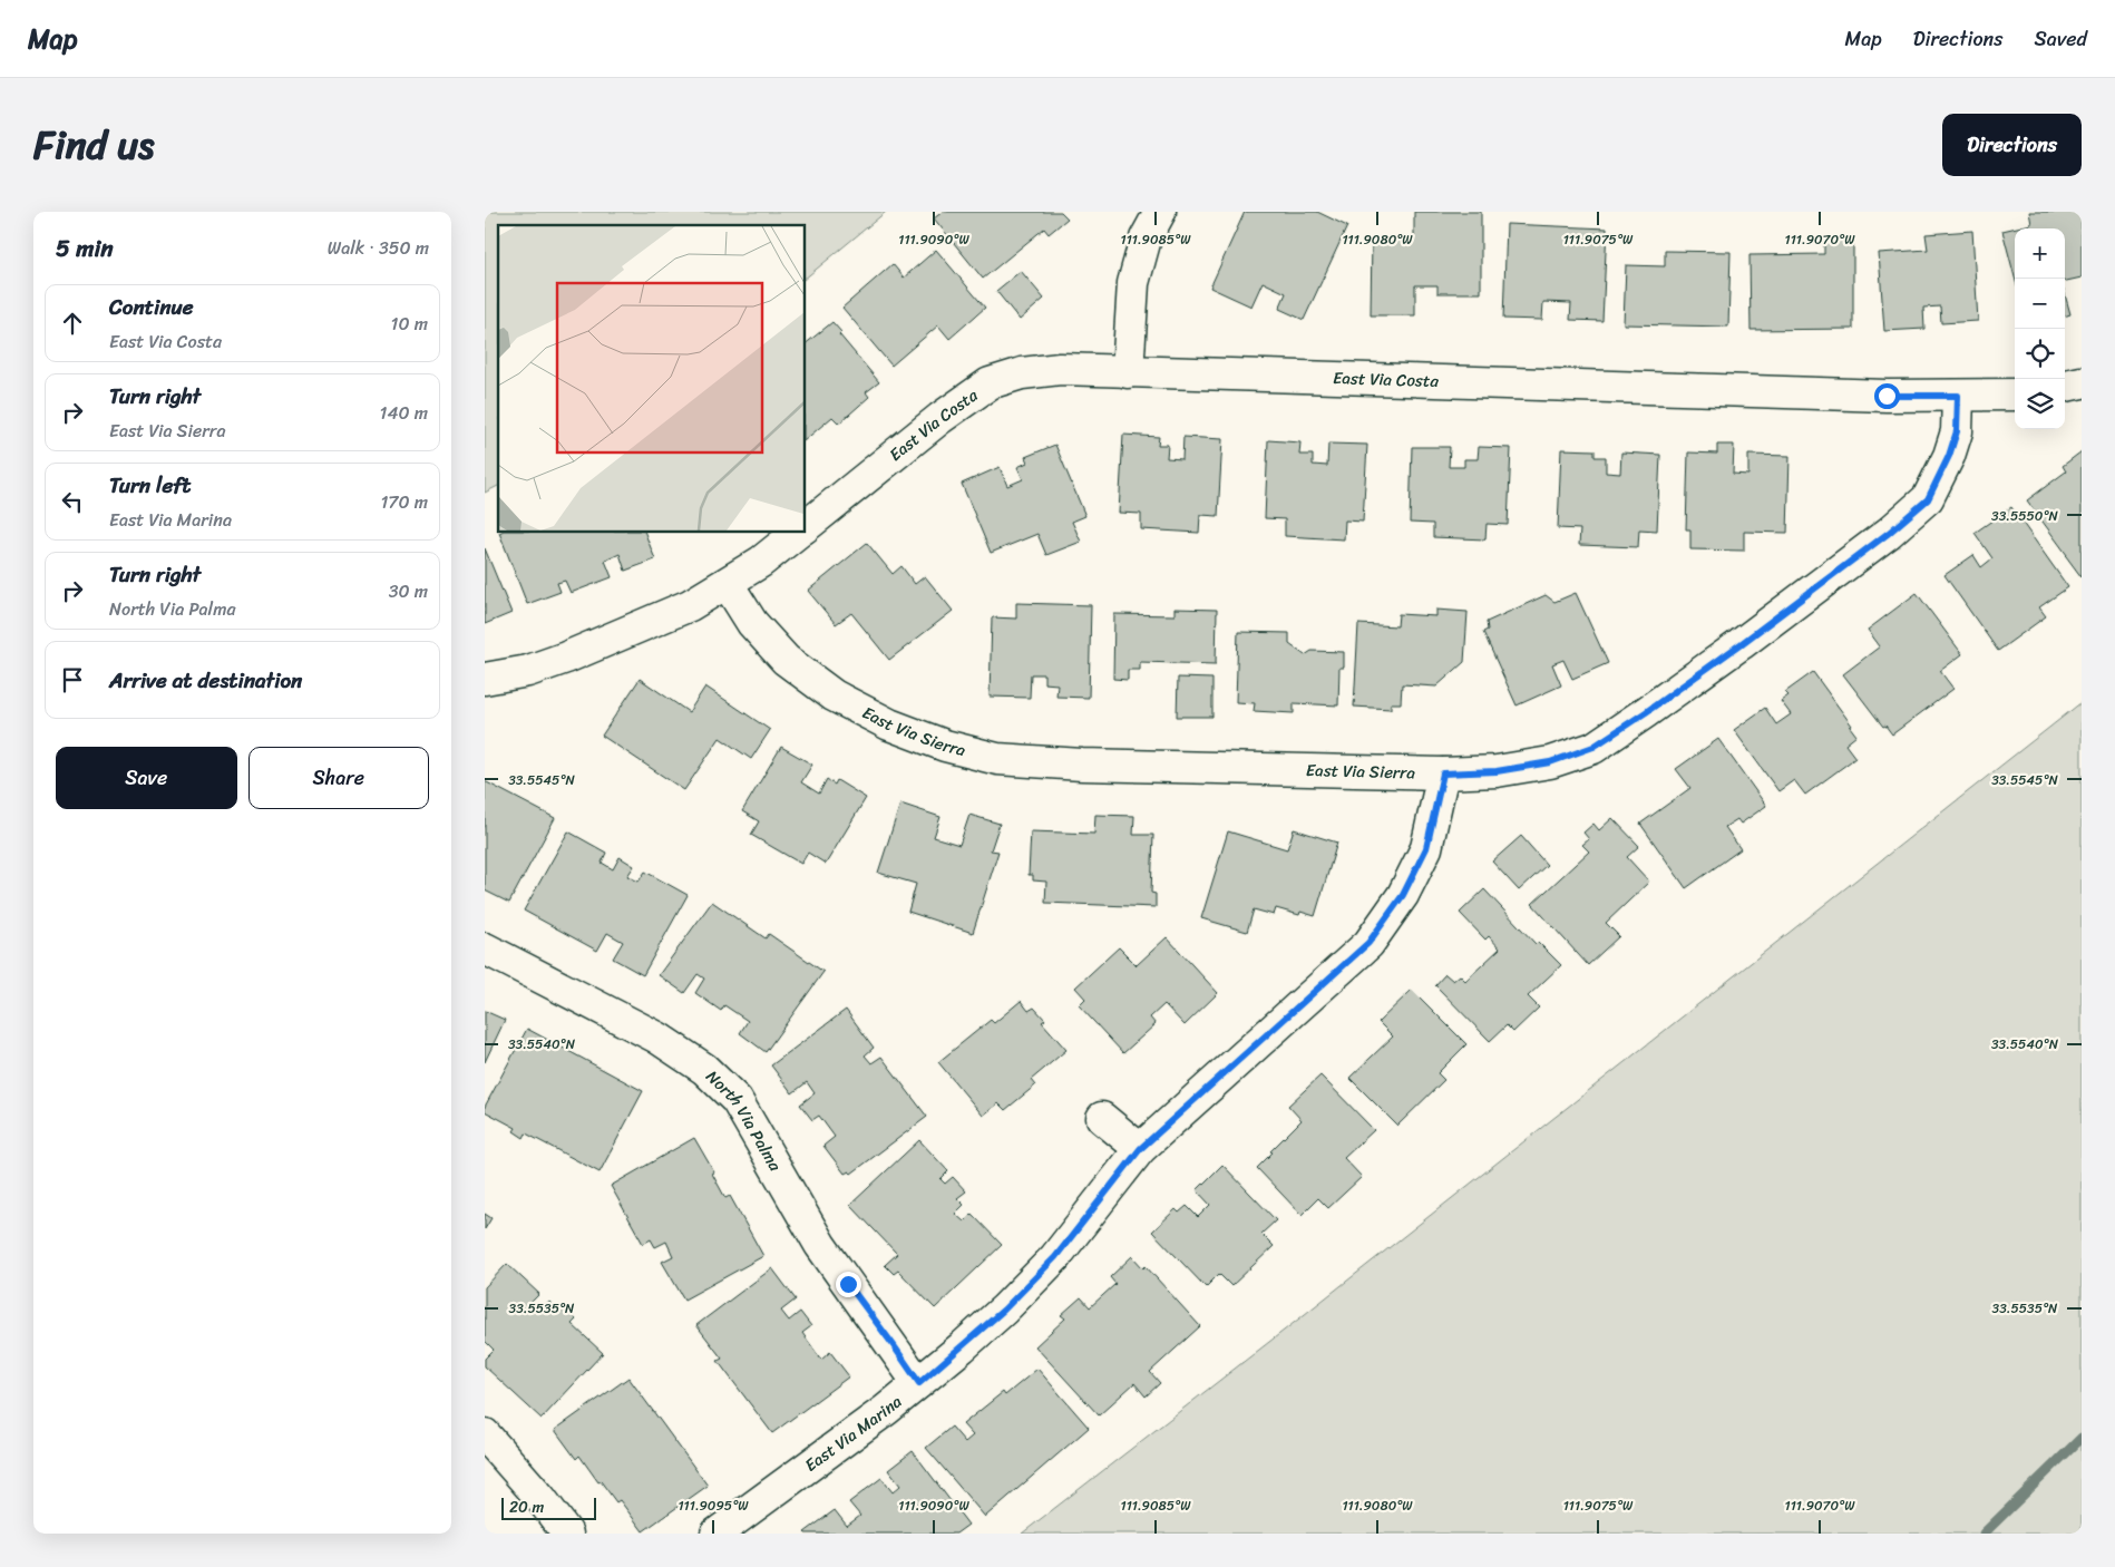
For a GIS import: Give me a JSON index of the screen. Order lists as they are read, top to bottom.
{
  "streets": {
    "street": [
      "East Via Costa",
      "East Via Sierra",
      "North Via Palma",
      "East Via Marina"
    ]
  },
  "crossings": [
    ["East Via Costa", "East Via Sierra"],
    ["East Via Sierra", "East Via Marina"],
    ["North Via Palma", "East Via Marina"]
  ],
  "scale_bar": "20 m",
  "page": {
    "header": "Map",
    "nav": ["Map", "Directions", "Saved"],
    "title": "Find us",
    "buttons": [
      "Directions",
      ["Save", "Share"]
    ],
    "heading": ["5 min", "Walk · 350 m"],
    "map_buttons": ["+", "−"],
    "list": [
      ["Continue", "East Via Costa", "10 m"],
      ["Turn right", "East Via Sierra", "140 m"],
      ["Turn left", "East Via Marina", "170 m"],
      ["Turn right", "North Via Palma", "30 m"],
      "Arrive at destination"
    ],
    "scale": "20 m"
  },
  "coordinates": [
    "111.9090°W",
    "111.9085°W",
    "111.9080°W",
    "111.9075°W",
    "111.9070°W",
    "33.5550°N",
    "33.5545°N",
    "33.5540°N",
    "33.5535°N",
    "111.9095°W"
  ]
}
